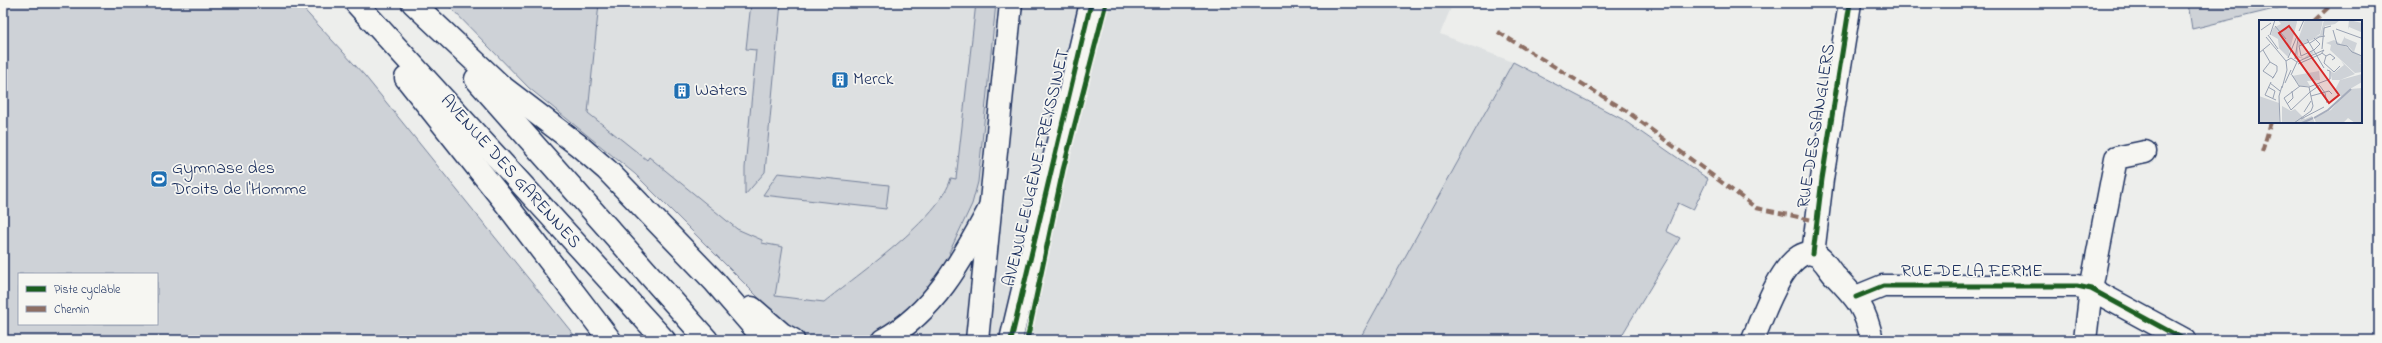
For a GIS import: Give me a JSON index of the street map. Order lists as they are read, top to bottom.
{
  "streets": {
    "main road": [
      "RUE DES SANGLIERS",
      "AVENUE EUGÈNE FREYSSINET",
      "AVENUE DES GARENNES",
      "RUE DE LA FERME"
    ]
  },
  "places": {
    "building": ["Merck", "Waters"],
    "sports": ["Gymnase des Droits de l'Homme"]
  },
  "legend": ["Piste cyclable", "Chemin"]
}
